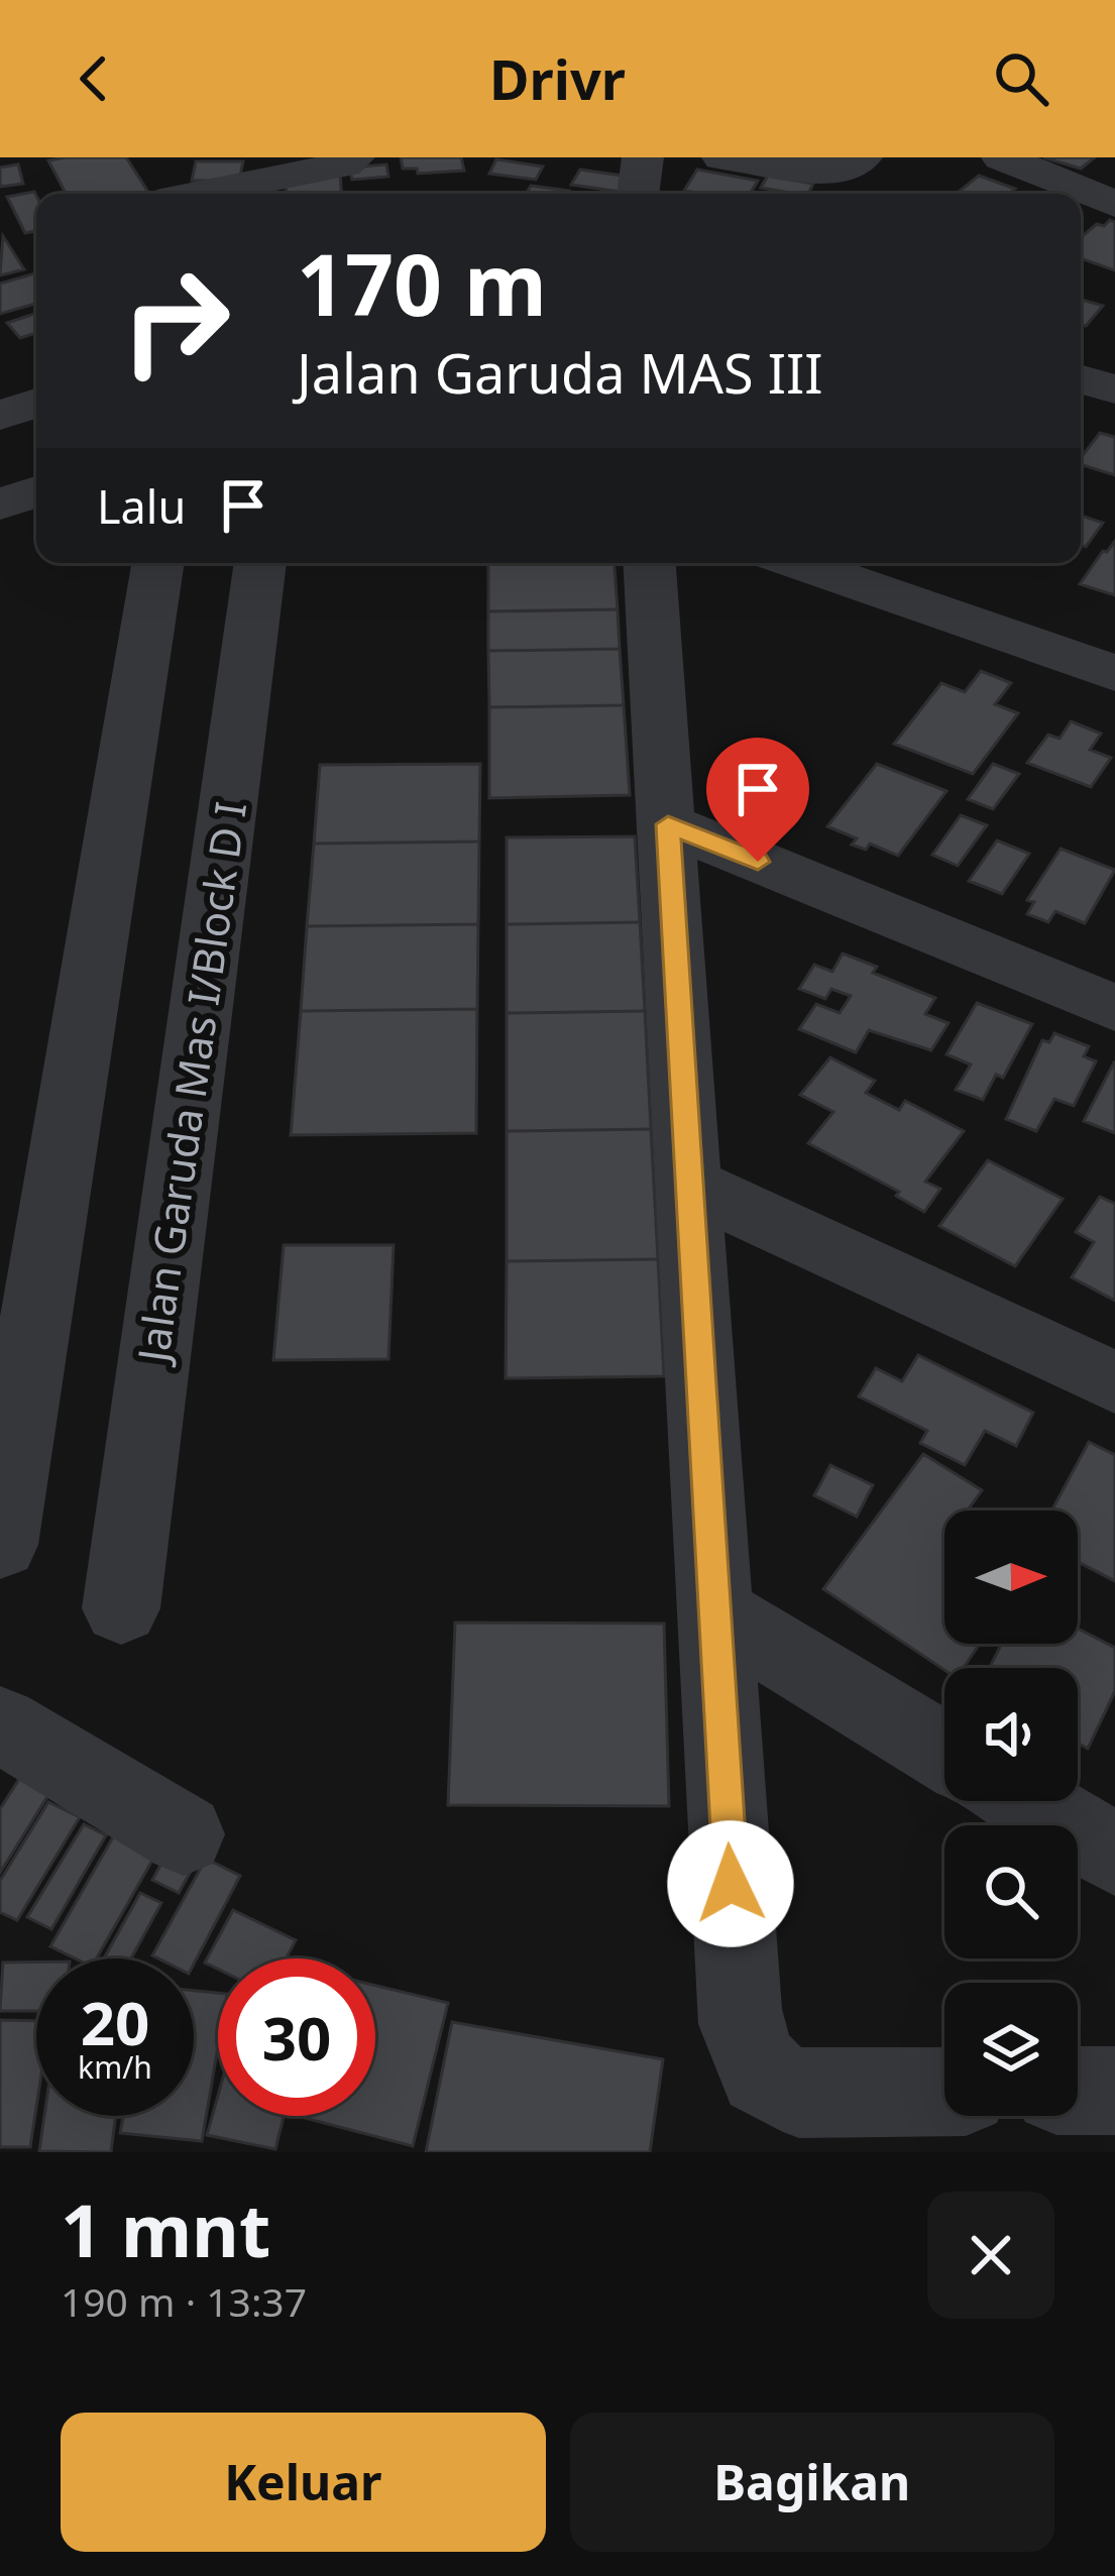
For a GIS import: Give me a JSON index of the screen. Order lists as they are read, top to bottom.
{
  "streets": {
    "street": ["Jalan Garuda Mas I/Block D I"]
  },
  "north": "right",
  "page": {
    "header": "Drivr",
    "turn": ["170 m", "Jalan Garuda MAS III"],
    "then": "Lalu",
    "speed": "20 km/h",
    "limit": "30",
    "heading": ["1 mnt", "190 m · 13:37"],
    "buttons": ["Keluar", "Bagikan"]
  }
}
